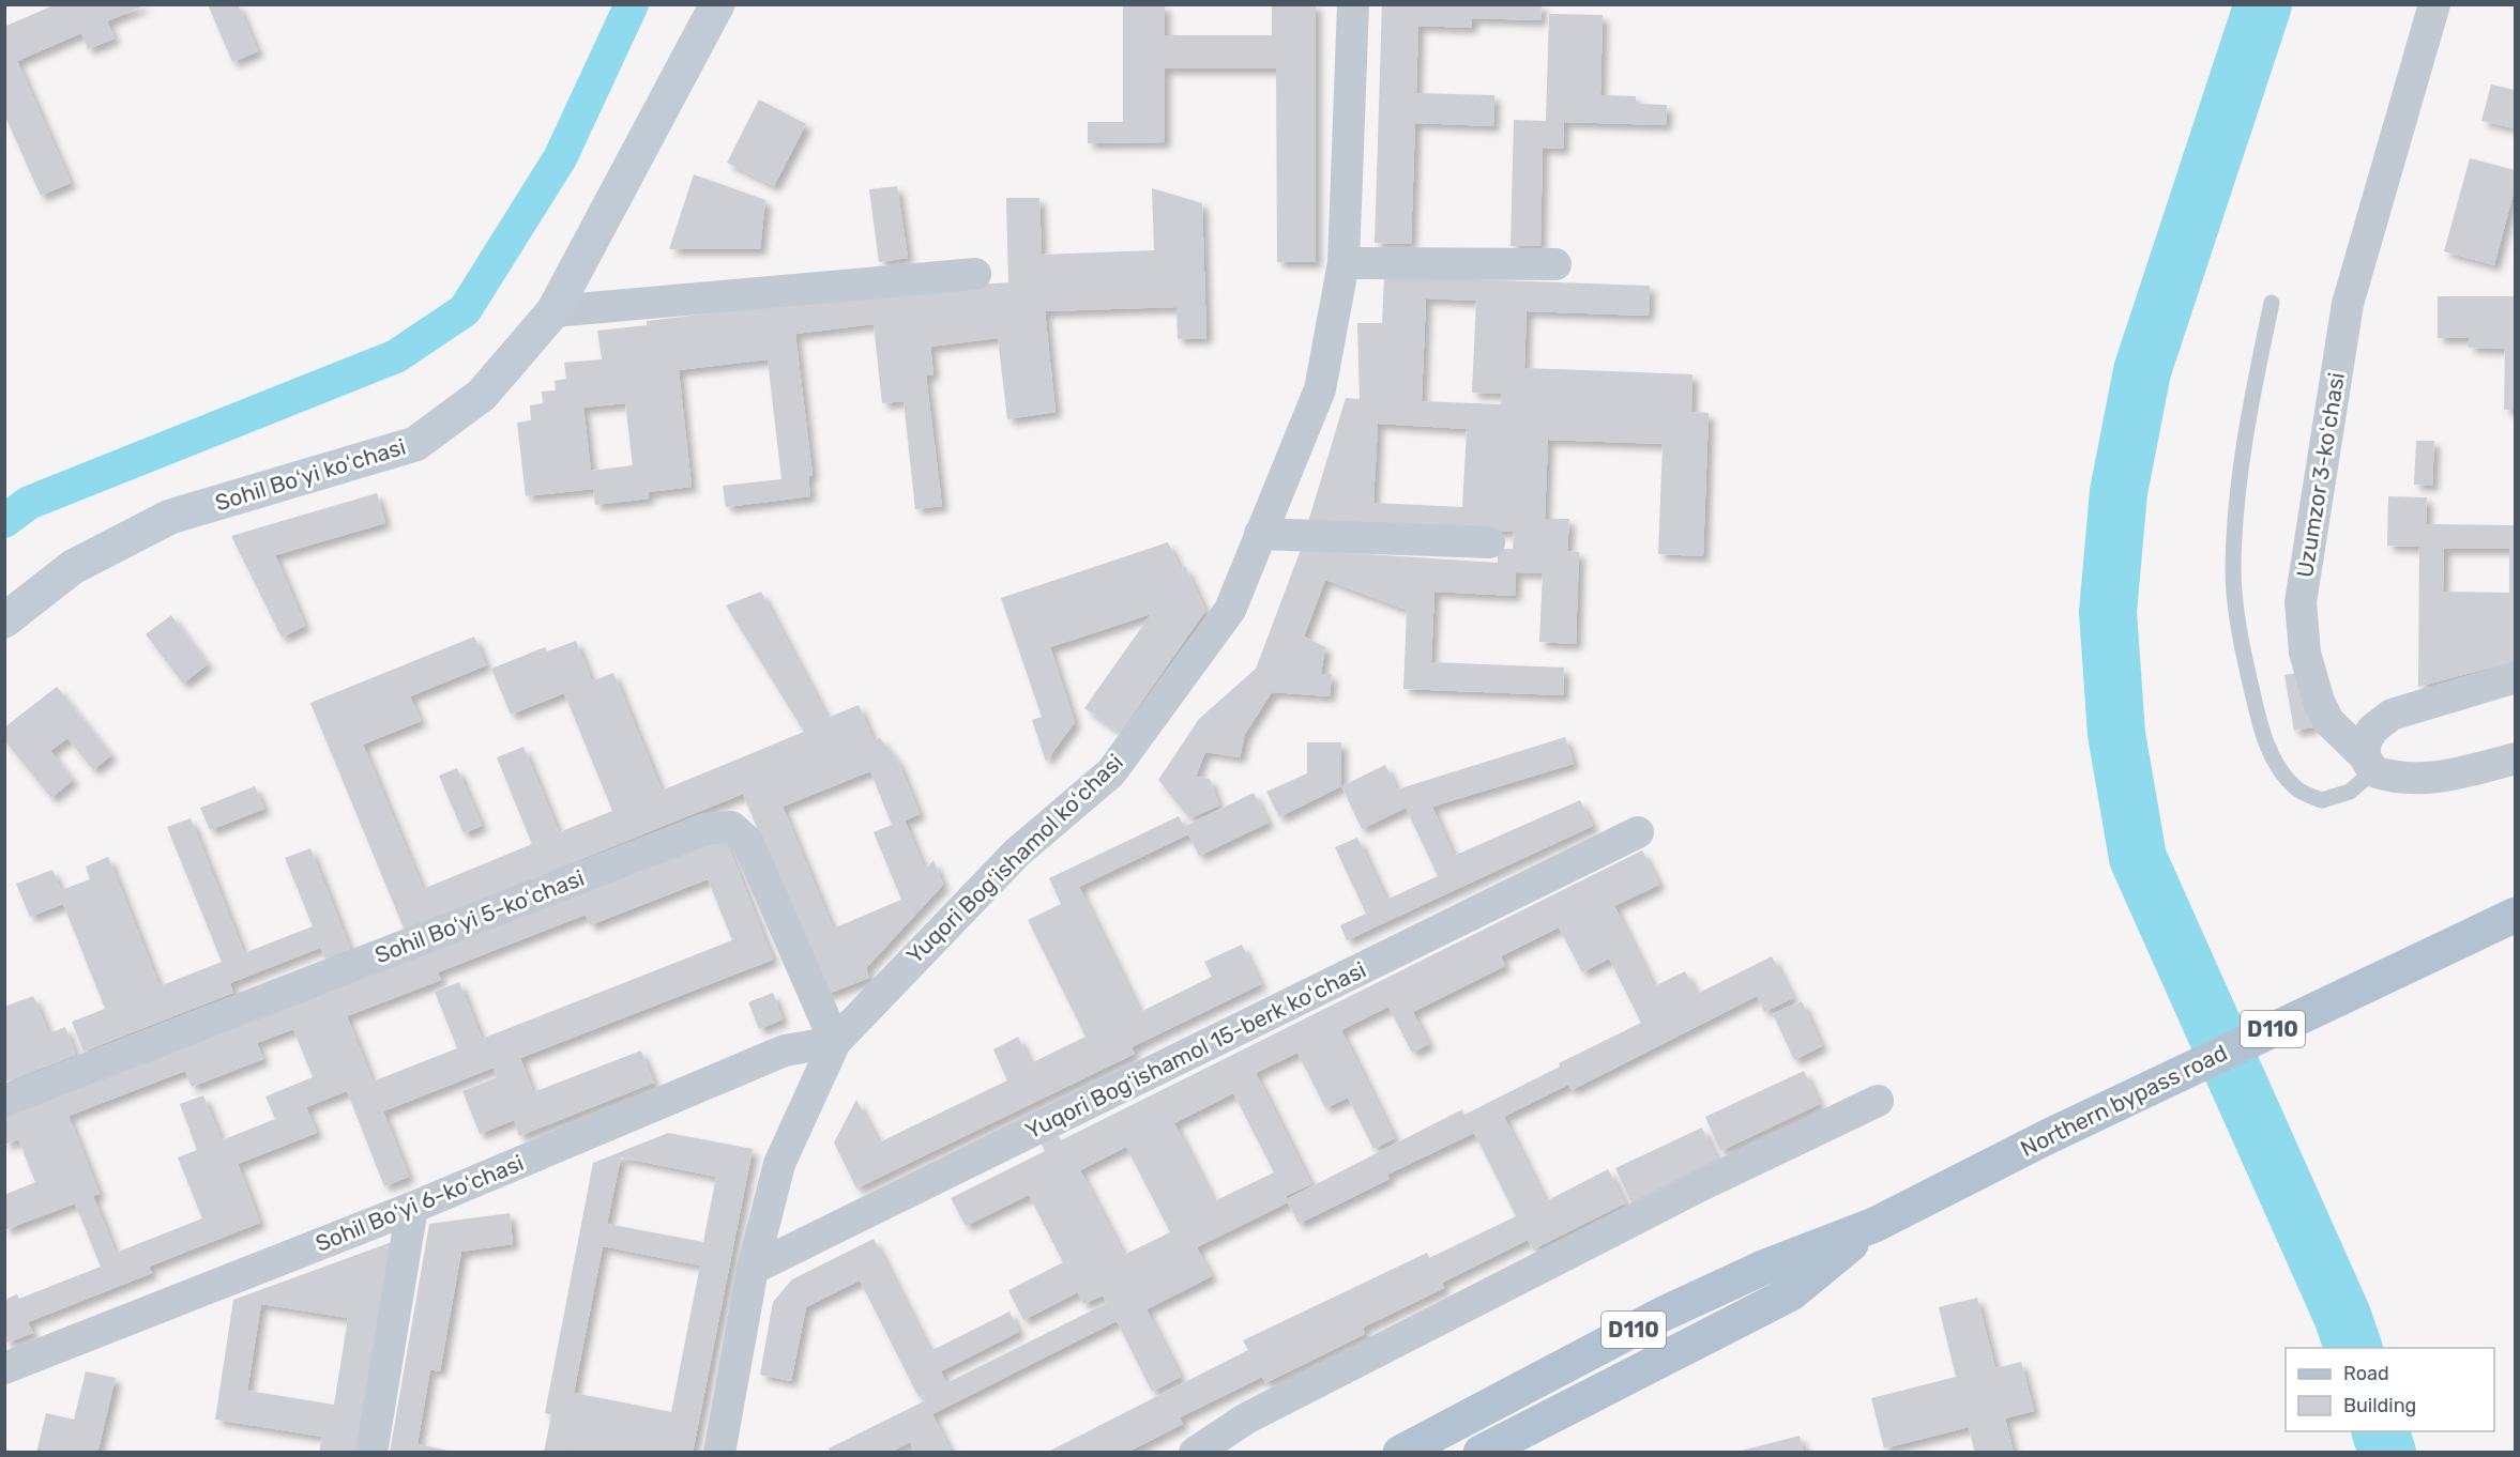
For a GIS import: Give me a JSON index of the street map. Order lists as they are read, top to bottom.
{
  "streets": {
    "main road": ["Sohil Boʻyi koʻchasi", "D110", "Northern bypass road"],
    "street": [
      "Uzumzor 3-koʻchasi",
      "Yuqori Bogʻishamol koʻchasi",
      "Sohil Boʻyi 5-koʻchasi",
      "Yuqori Bogʻishamol 15-berk koʻchasi",
      "Sohil Boʻyi 6-koʻchasi"
    ]
  },
  "crossings": [
    ["Yuqori Bogʻishamol koʻchasi", "Sohil Boʻyi 5-koʻchasi"],
    ["Yuqori Bogʻishamol koʻchasi", "Yuqori Bogʻishamol 15-berk koʻchasi"],
    ["Yuqori Bogʻishamol koʻchasi", "Sohil Boʻyi 6-koʻchasi"],
    ["Sohil Boʻyi 5-koʻchasi", "Sohil Boʻyi 6-koʻchasi"]
  ],
  "legend": ["Road", "Building"]
}
